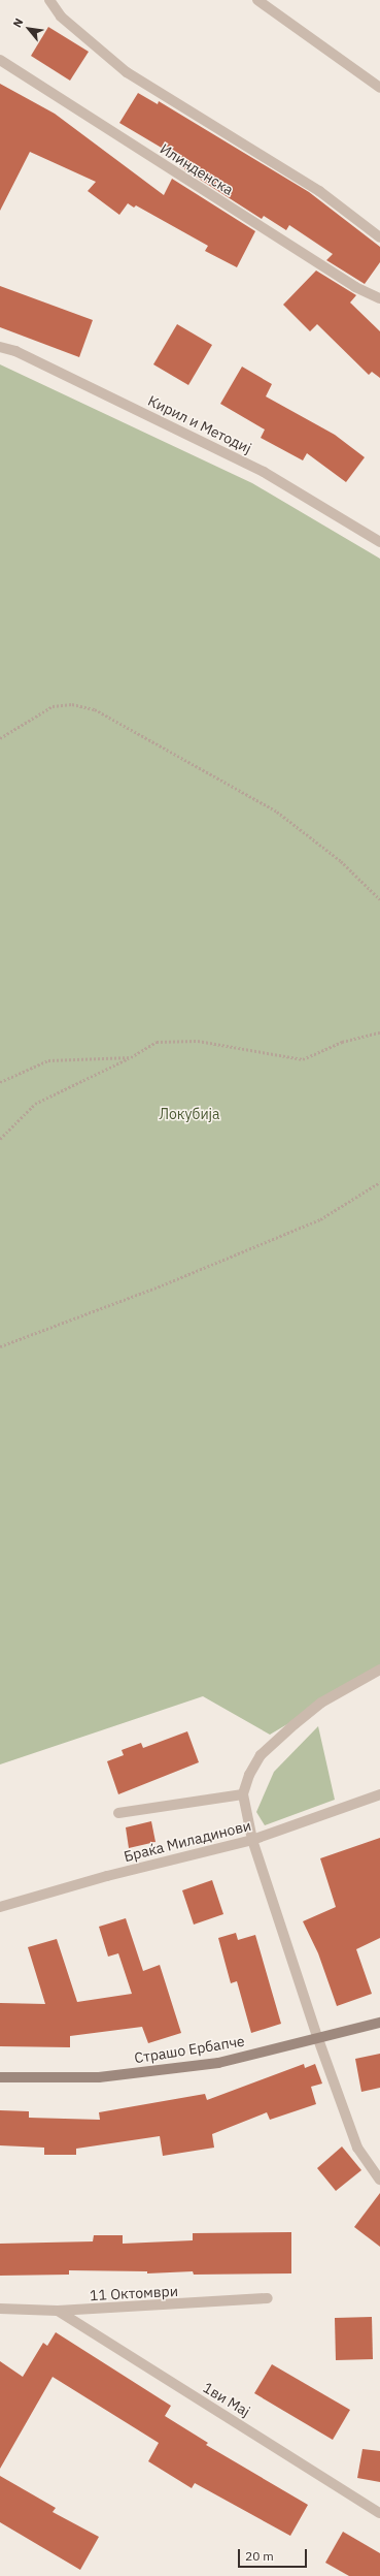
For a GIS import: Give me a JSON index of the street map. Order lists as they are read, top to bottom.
{
  "streets": {
    "main road": ["Страшо Ербапче"],
    "street": [
      "Илинденска",
      "Кирил и Методиј",
      "Браќа Миладинови",
      "11 Октомври",
      "1ви Мај"
    ]
  },
  "crossings": [
    ["11 Октомври", "1ви Мај"]
  ],
  "parks": ["Локубија"],
  "scale_bar": "20 m",
  "north": "top left"
}
